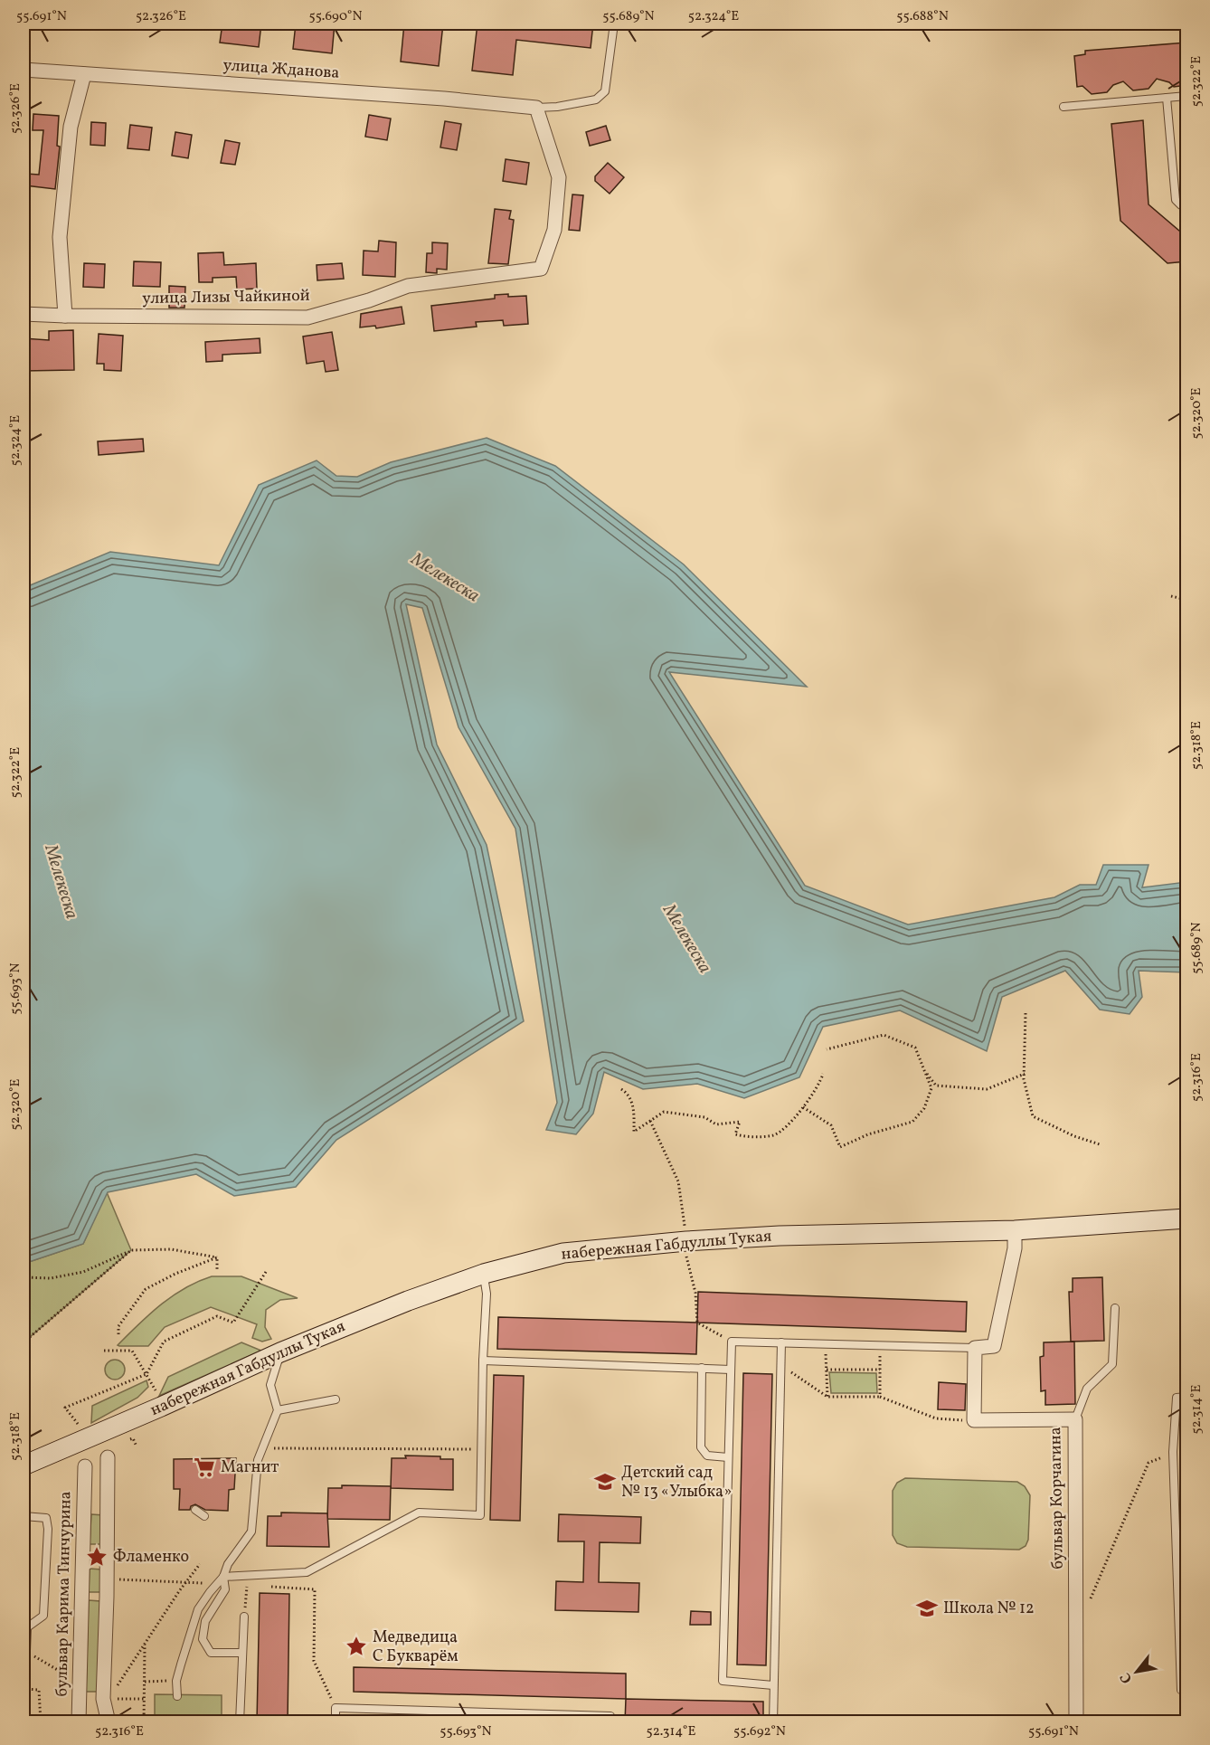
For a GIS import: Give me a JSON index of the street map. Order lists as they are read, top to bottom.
{
  "streets": {
    "main road": ["набережная Габдуллы Тукая"],
    "street": [
      "улица Жданова",
      "улица Лизы Чайкиной",
      "бульвар Корчагина",
      "бульвар Карима Тинчурина"
    ]
  },
  "crossings": [
    ["улица Жданова", "улица Лизы Чайкиной"]
  ],
  "water": ["Мелекеска"],
  "places": {
    "supermarket": ["Магнит"],
    "school or university": ["Детский сад № 13 «Улыбка»", "Школа № 12"],
    "place": ["Фламенко", "Медведица С Букварём"]
  },
  "north": "bottom left",
  "coordinates": [
    "55.691°N",
    "52.326°E",
    "55.690°N",
    "55.689°N",
    "52.324°E",
    "55.688°N",
    "52.322°E",
    "52.320°E",
    "52.318°E",
    "55.693°N",
    "52.316°E",
    "52.314°E",
    "55.692°N"
  ]
}
